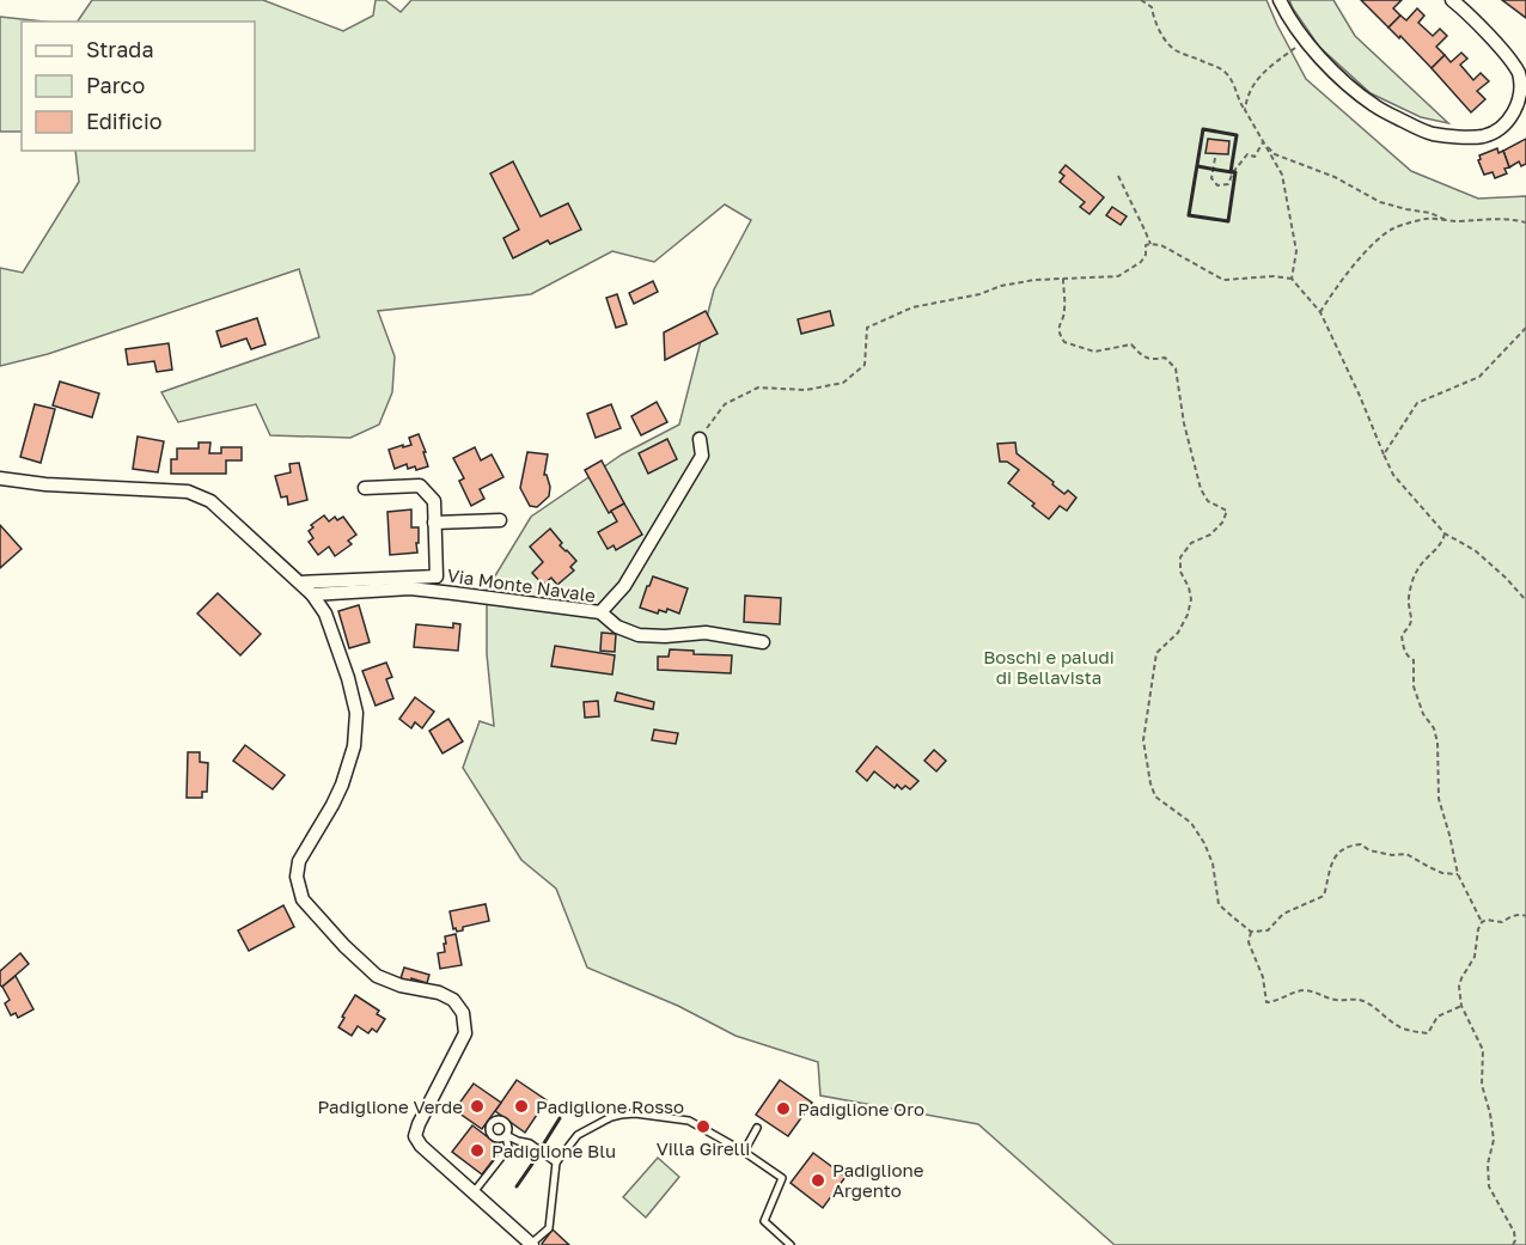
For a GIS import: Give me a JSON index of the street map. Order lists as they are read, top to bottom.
{
  "streets": {
    "street": ["Via Monte Navale"]
  },
  "parks": ["Boschi e paludi di Bellavista"],
  "places": [
    "Padiglione Verde",
    "Padiglione Rosso",
    "Padiglione Oro",
    "Villa Girelli",
    "Padiglione Blu",
    "Padiglione Argento"
  ],
  "legend": ["Strada", "Parco", "Edificio"]
}
